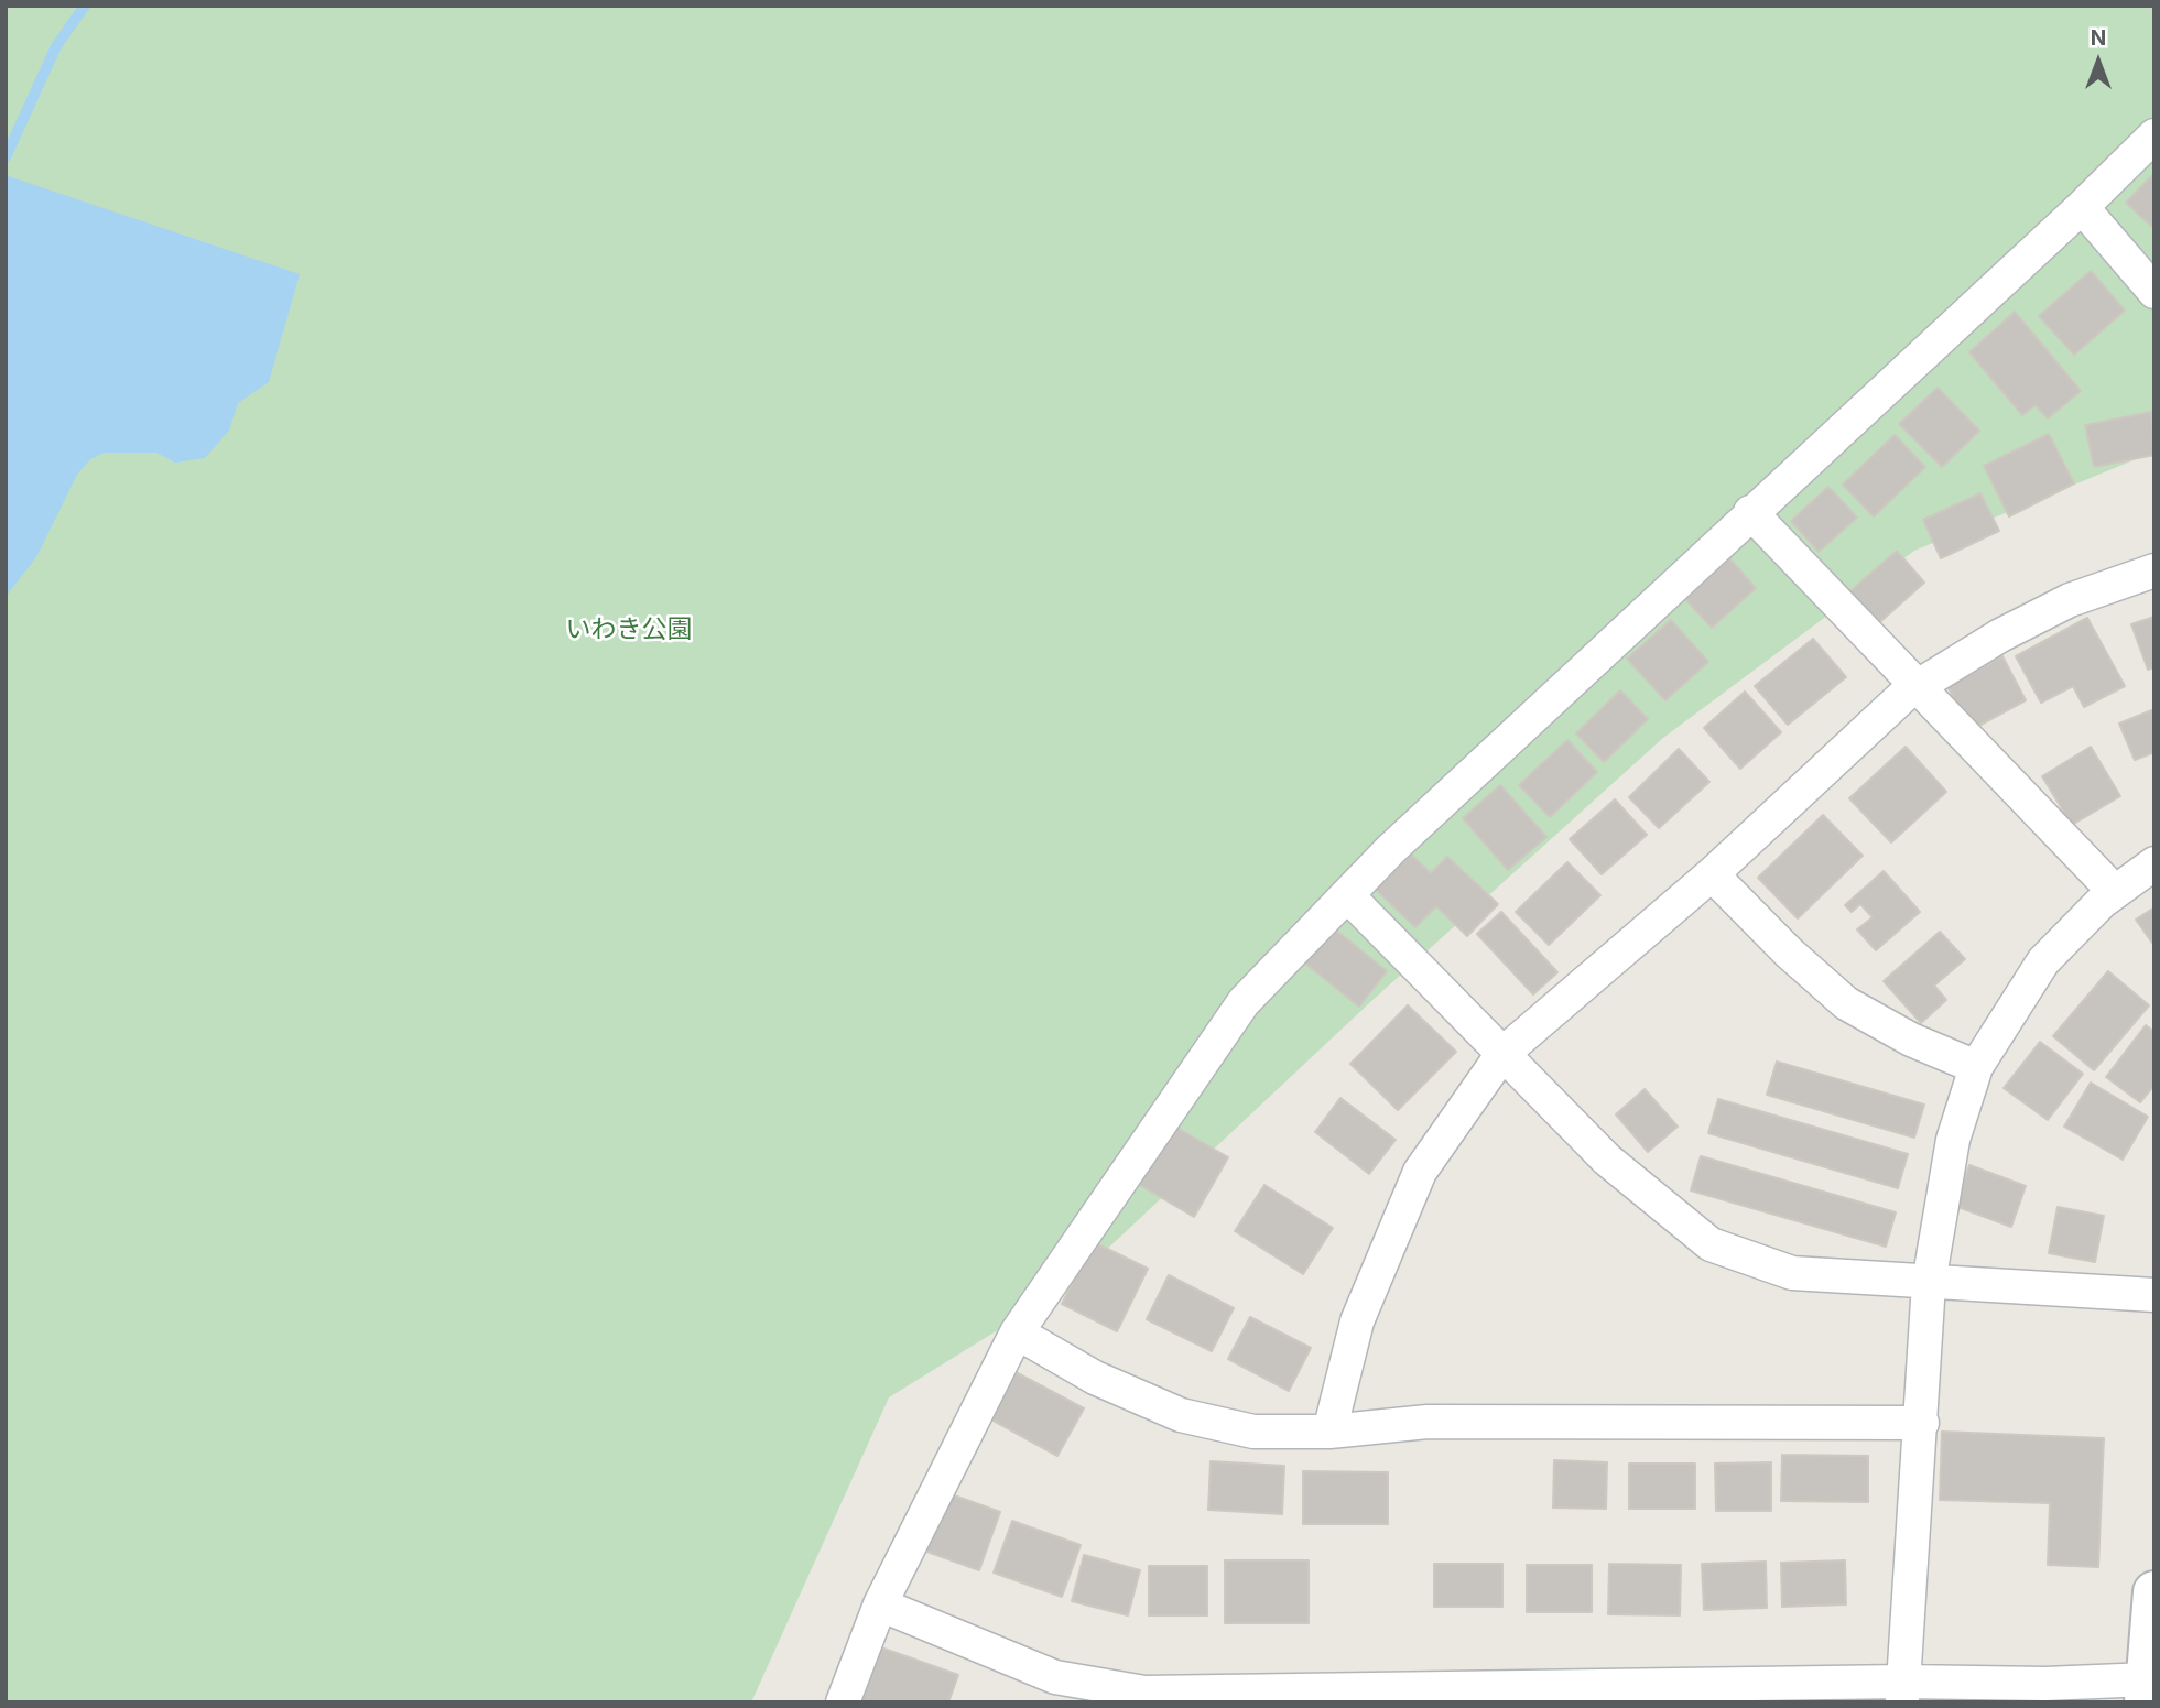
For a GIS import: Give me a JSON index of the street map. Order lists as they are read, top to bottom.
{
  "parks": ["いわき公園"],
  "north": "top"
}
